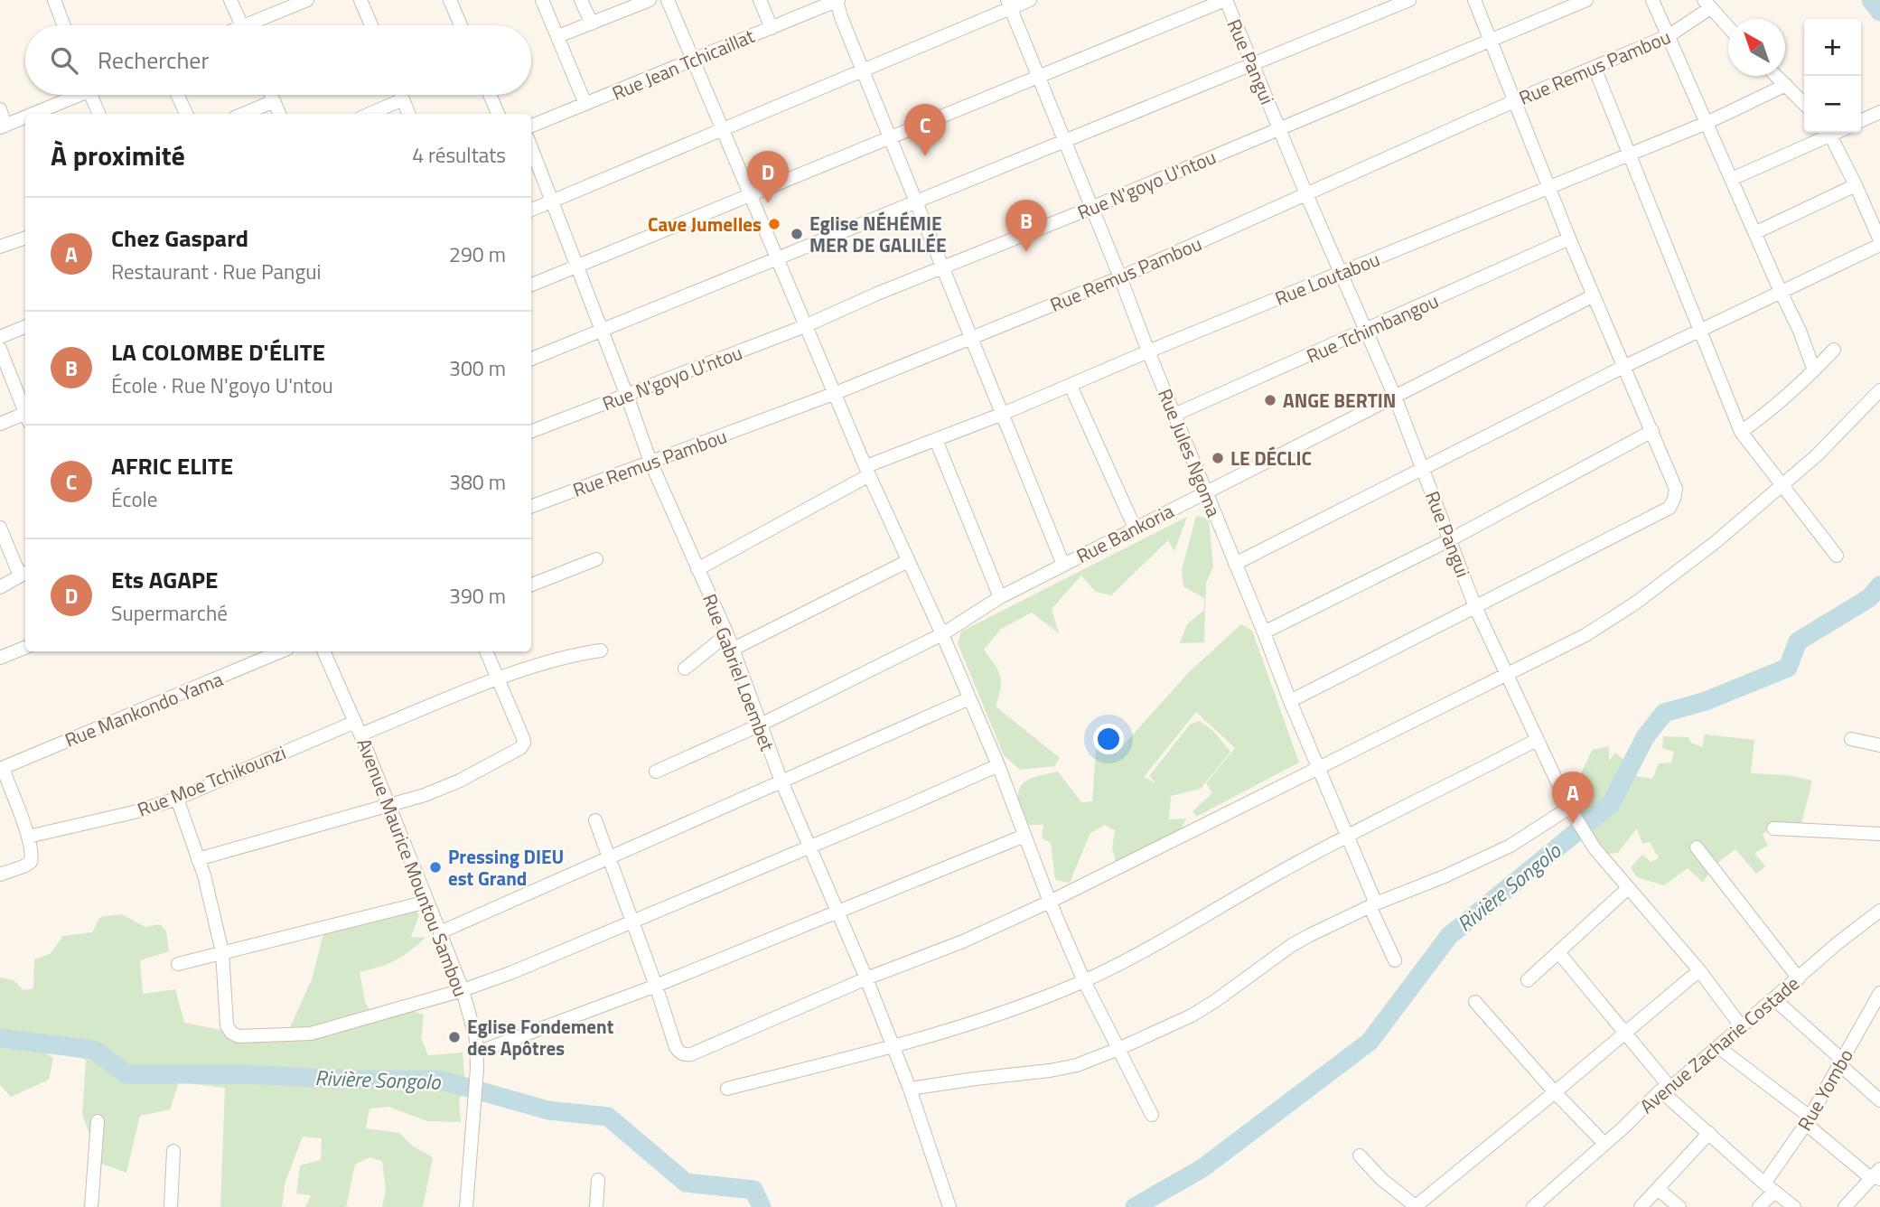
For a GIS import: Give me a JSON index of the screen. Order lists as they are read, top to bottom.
{
  "streets": {
    "street": [
      "Rue Pangui",
      "Rue Jean Tchicaillat",
      "Rue Remus Pambou",
      "Rue N'goyo U'ntou",
      "Rue Loutabou",
      "Rue Tchimbangou",
      "Rue Jules Ngoma",
      "Rue Bankoria",
      "Rue Gabriel Loembet",
      "Rue Mankondo Yama",
      "Rue Moe Tchikounzi",
      "Avenue Maurice Mountou Sambou",
      "Avenue Zacharie Costade",
      "Rue Yombo"
    ]
  },
  "crossings": [
    ["Rue Pangui", "Rue Remus Pambou"],
    ["Rue Pangui", "Rue N'goyo U'ntou"],
    ["Rue Pangui", "Rue Loutabou"],
    ["Rue Pangui", "Rue Tchimbangou"],
    ["Rue Pangui", "Rue Bankoria"],
    ["Rue Pangui", "Avenue Zacharie Costade"],
    ["Rue Remus Pambou", "Rue Jules Ngoma"],
    ["Rue Remus Pambou", "Rue Gabriel Loembet"],
    ["Rue N'goyo U'ntou", "Rue Jules Ngoma"],
    ["Rue N'goyo U'ntou", "Rue Gabriel Loembet"],
    ["Rue Loutabou", "Rue Jules Ngoma"],
    ["Rue Loutabou", "Rue Gabriel Loembet"],
    ["Rue Tchimbangou", "Rue Jules Ngoma"],
    ["Rue Jules Ngoma", "Rue Bankoria"],
    ["Rue Bankoria", "Rue Gabriel Loembet"],
    ["Rue Moe Tchikounzi", "Avenue Maurice Mountou Sambou"]
  ],
  "water": ["Rivière Songolo"],
  "places": [
    "Cave Jumelles",
    "Eglise NÉHÉMIE MER DE GALILÉE",
    "ANGE BERTIN",
    "LE DÉCLIC",
    "Pressing DIEU est Grand",
    "Eglise Fondement des Apôtres"
  ],
  "north": "top left",
  "page": {
    "map_buttons": ["+", "−"],
    "search": "Rechercher",
    "pins": [
      "C",
      "D",
      "B",
      "A"
    ],
    "heading": ["À proximité", "4 résultats"],
    "list": [
      {
        "mark": "A",
        "name": "Chez Gaspard",
        "note": "Restaurant · Rue Pangui",
        "value": "290 m"
      },
      {
        "mark": "B",
        "name": "LA COLOMBE D'ÉLITE",
        "note": "École · Rue N'goyo U'ntou",
        "value": "300 m"
      },
      {
        "mark": "C",
        "name": "AFRIC ELITE",
        "note": "École",
        "value": "380 m"
      },
      {
        "mark": "D",
        "name": "Ets AGAPE",
        "note": "Supermarché",
        "value": "390 m"
      }
    ]
  }
}
